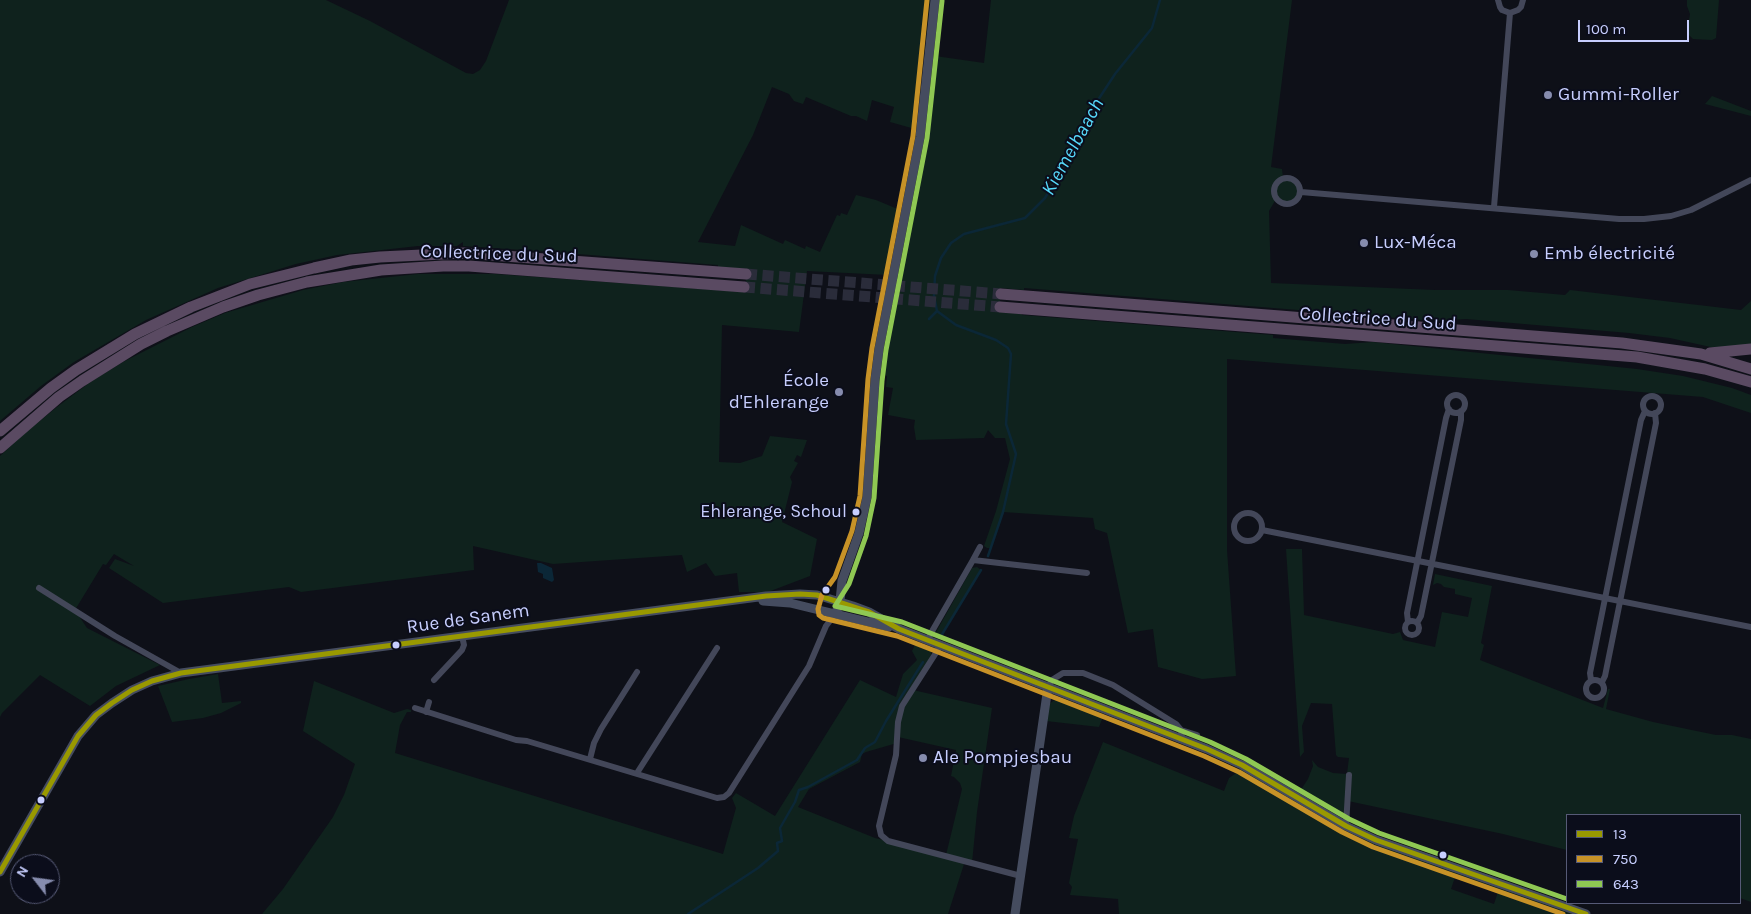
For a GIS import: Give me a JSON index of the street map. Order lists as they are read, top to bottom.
{
  "streets": {
    "highway": ["Collectrice du Sud"],
    "main road": ["Rue de Sanem"]
  },
  "water": ["Kiemelbaach"],
  "places": [
    "Gummi-Roller",
    "Lux-Méca",
    "Emb électricité",
    "École d'Ehlerange",
    "Ehlerange, Schoul",
    "Ale Pompjesbau"
  ],
  "lines": ["transit line 750", "transit line 643", "transit line 13"],
  "legend": ["13", "750", "643"],
  "scale_bar": "100 m",
  "north": "top left"
}
